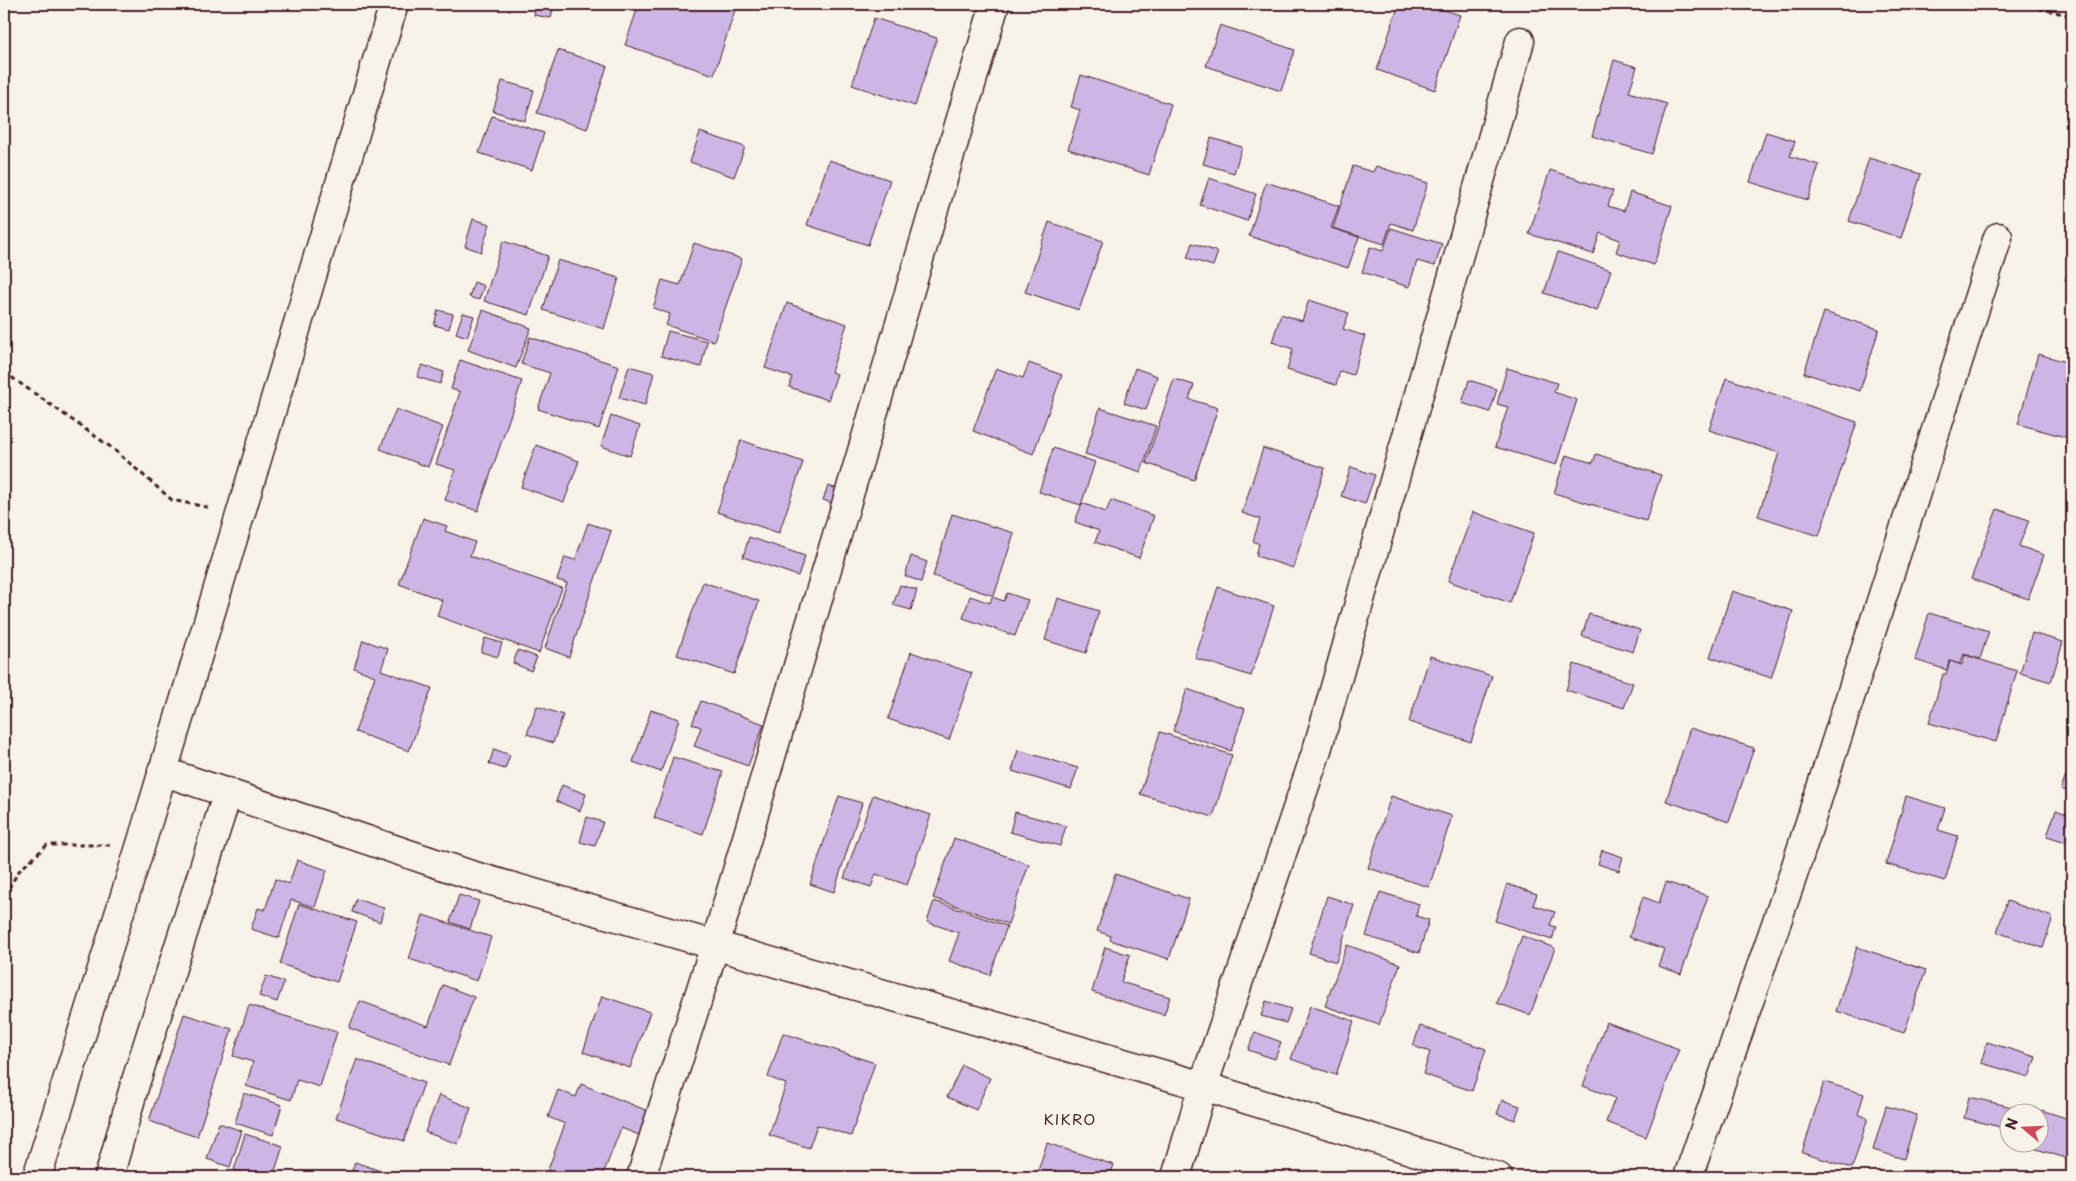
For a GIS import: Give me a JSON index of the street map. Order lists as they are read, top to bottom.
{
  "districts": ["KIKRO"],
  "north": "left"
}
